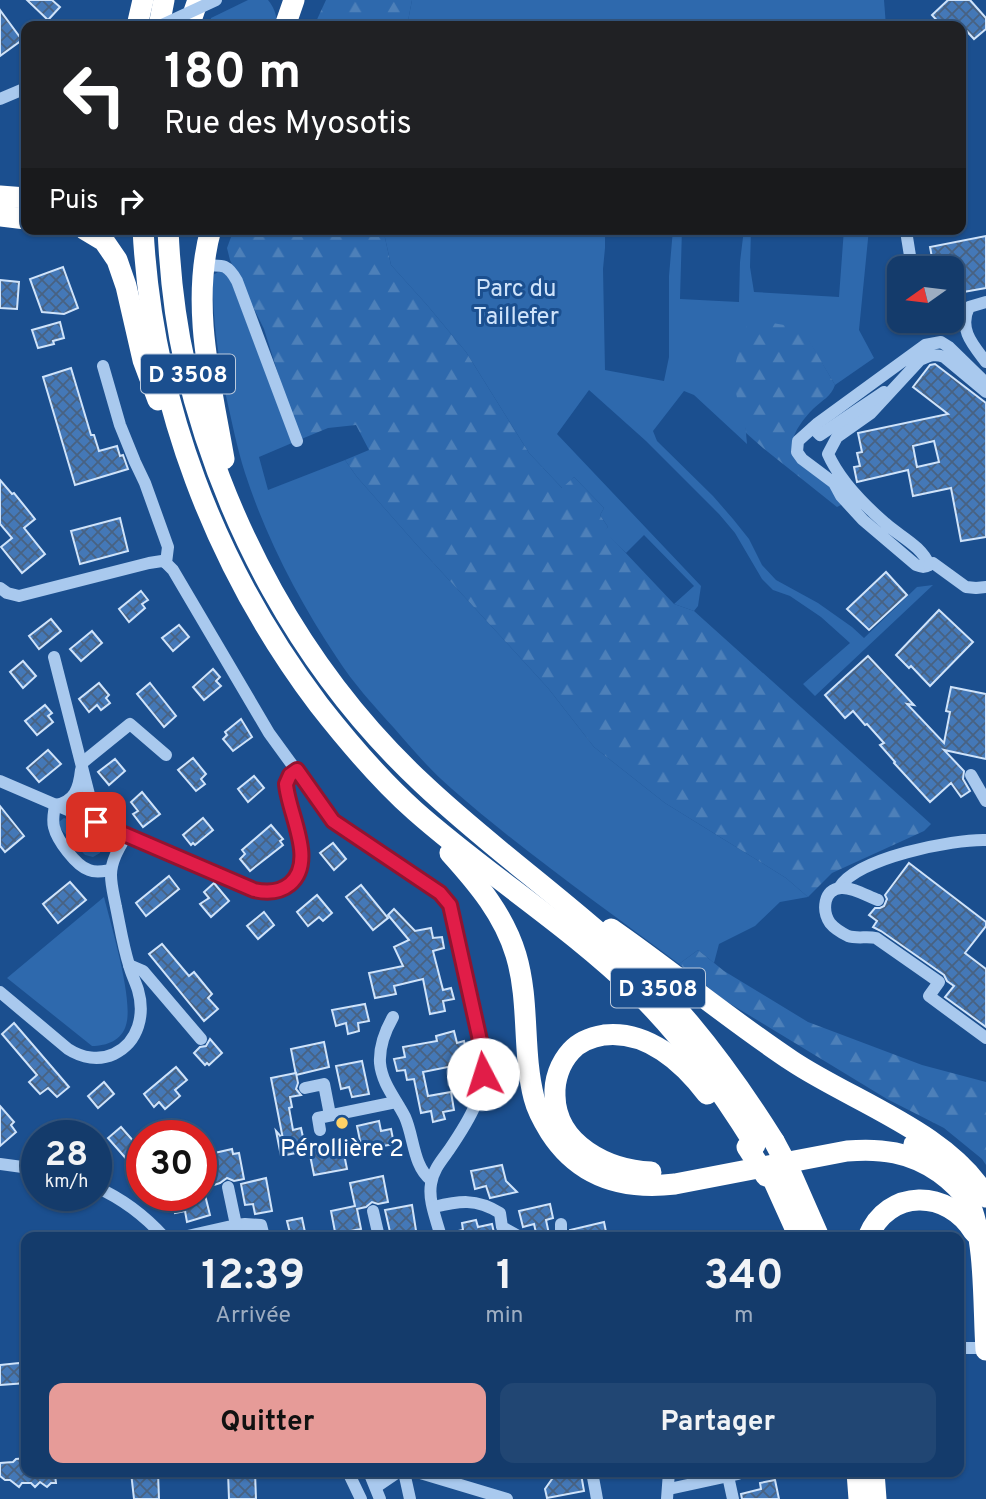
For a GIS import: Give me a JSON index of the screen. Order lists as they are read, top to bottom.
{
  "streets": {
    "highway": ["D 3508"]
  },
  "parks": ["Parc du Taillefer"],
  "places": ["Pérollière 2"],
  "north": "left",
  "page": {
    "turn": ["180 m", "Rue des Myosotis"],
    "then": "Puis",
    "speed": "28 km/h",
    "limit": "30",
    "eta": [
      "12:39",
      "Arrivée",
      "1",
      "min",
      "340",
      "m"
    ],
    "buttons": ["Quitter", "Partager"]
  }
}
